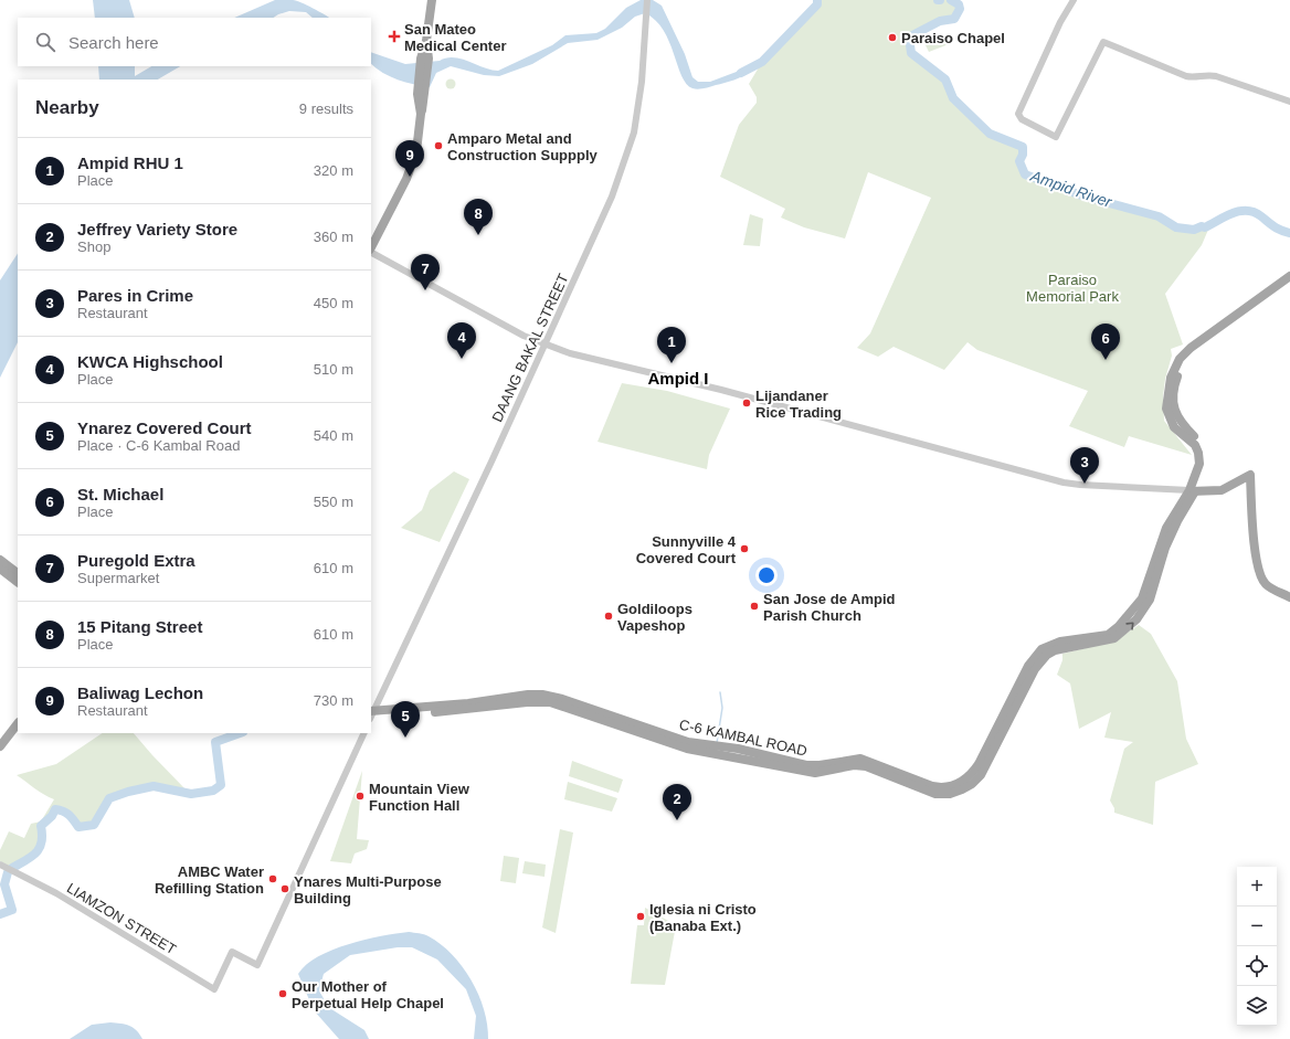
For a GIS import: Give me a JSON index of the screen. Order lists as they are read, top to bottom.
{
  "streets": {
    "main road": ["C-6 KAMBAL ROAD"],
    "street": ["DAANG BAKAL STREET", "LIAMZON STREET"]
  },
  "crossings": [
    ["DAANG BAKAL STREET", "C-6 KAMBAL ROAD"]
  ],
  "districts": ["Ampid I"],
  "water": ["Ampid River"],
  "parks": ["Paraiso Memorial Park"],
  "places": {
    "health": ["San Mateo Medical Center"],
    "other": [
      "Paraiso Chapel",
      "Amparo Metal and Construction Suppply",
      "Lijandaner Rice Trading",
      "Sunnyville 4 Covered Court",
      "San Jose de Ampid Parish Church",
      "Goldiloops Vapeshop",
      "Mountain View Function Hall",
      "AMBC Water Refilling Station",
      "Ynares Multi-Purpose Building",
      "Iglesia ni Cristo (Banaba Ext.)",
      "Our Mother of Perpetual Help Chapel"
    ]
  },
  "page": {
    "search": "Search here",
    "heading": ["Nearby", "9 results"],
    "list": [
      {
        "mark": "1",
        "name": "Ampid RHU 1",
        "note": "Place",
        "value": "320 m"
      },
      {
        "mark": "2",
        "name": "Jeffrey Variety Store",
        "note": "Shop",
        "value": "360 m"
      },
      {
        "mark": "3",
        "name": "Pares in Crime",
        "note": "Restaurant",
        "value": "450 m"
      },
      {
        "mark": "4",
        "name": "KWCA Highschool",
        "note": "Place",
        "value": "510 m"
      },
      {
        "mark": "5",
        "name": "Ynarez Covered Court",
        "note": "Place · C-6 Kambal Road",
        "value": "540 m"
      },
      {
        "mark": "6",
        "name": "St. Michael",
        "note": "Place",
        "value": "550 m"
      },
      {
        "mark": "7",
        "name": "Puregold Extra",
        "note": "Supermarket",
        "value": "610 m"
      },
      {
        "mark": "8",
        "name": "15 Pitang Street",
        "note": "Place",
        "value": "610 m"
      },
      {
        "mark": "9",
        "name": "Baliwag Lechon",
        "note": "Restaurant",
        "value": "730 m"
      }
    ],
    "pins": [
      "9",
      "8",
      "7",
      "4",
      "6",
      "1",
      "3",
      "5",
      "2"
    ],
    "map_buttons": ["+", "−"]
  }
}
